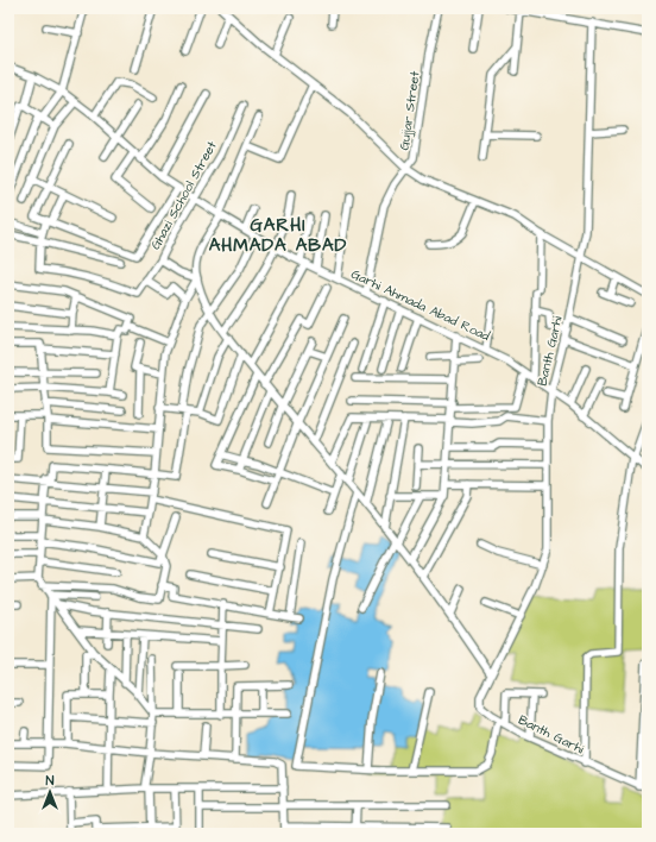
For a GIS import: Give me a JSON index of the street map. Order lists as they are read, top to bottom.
{
  "streets": {
    "street": [
      "Gujjar Street",
      "Ghazi School Street",
      "Garhi Ahmada Abad Road",
      "Banth Garhi"
    ]
  },
  "crossings": [
    ["Gujjar Street", "Garhi Ahmada Abad Road"],
    ["Ghazi School Street", "Garhi Ahmada Abad Road"],
    ["Garhi Ahmada Abad Road", "Banth Garhi"]
  ],
  "districts": ["GARHI AHMADA ABAD"],
  "north": "top"
}
